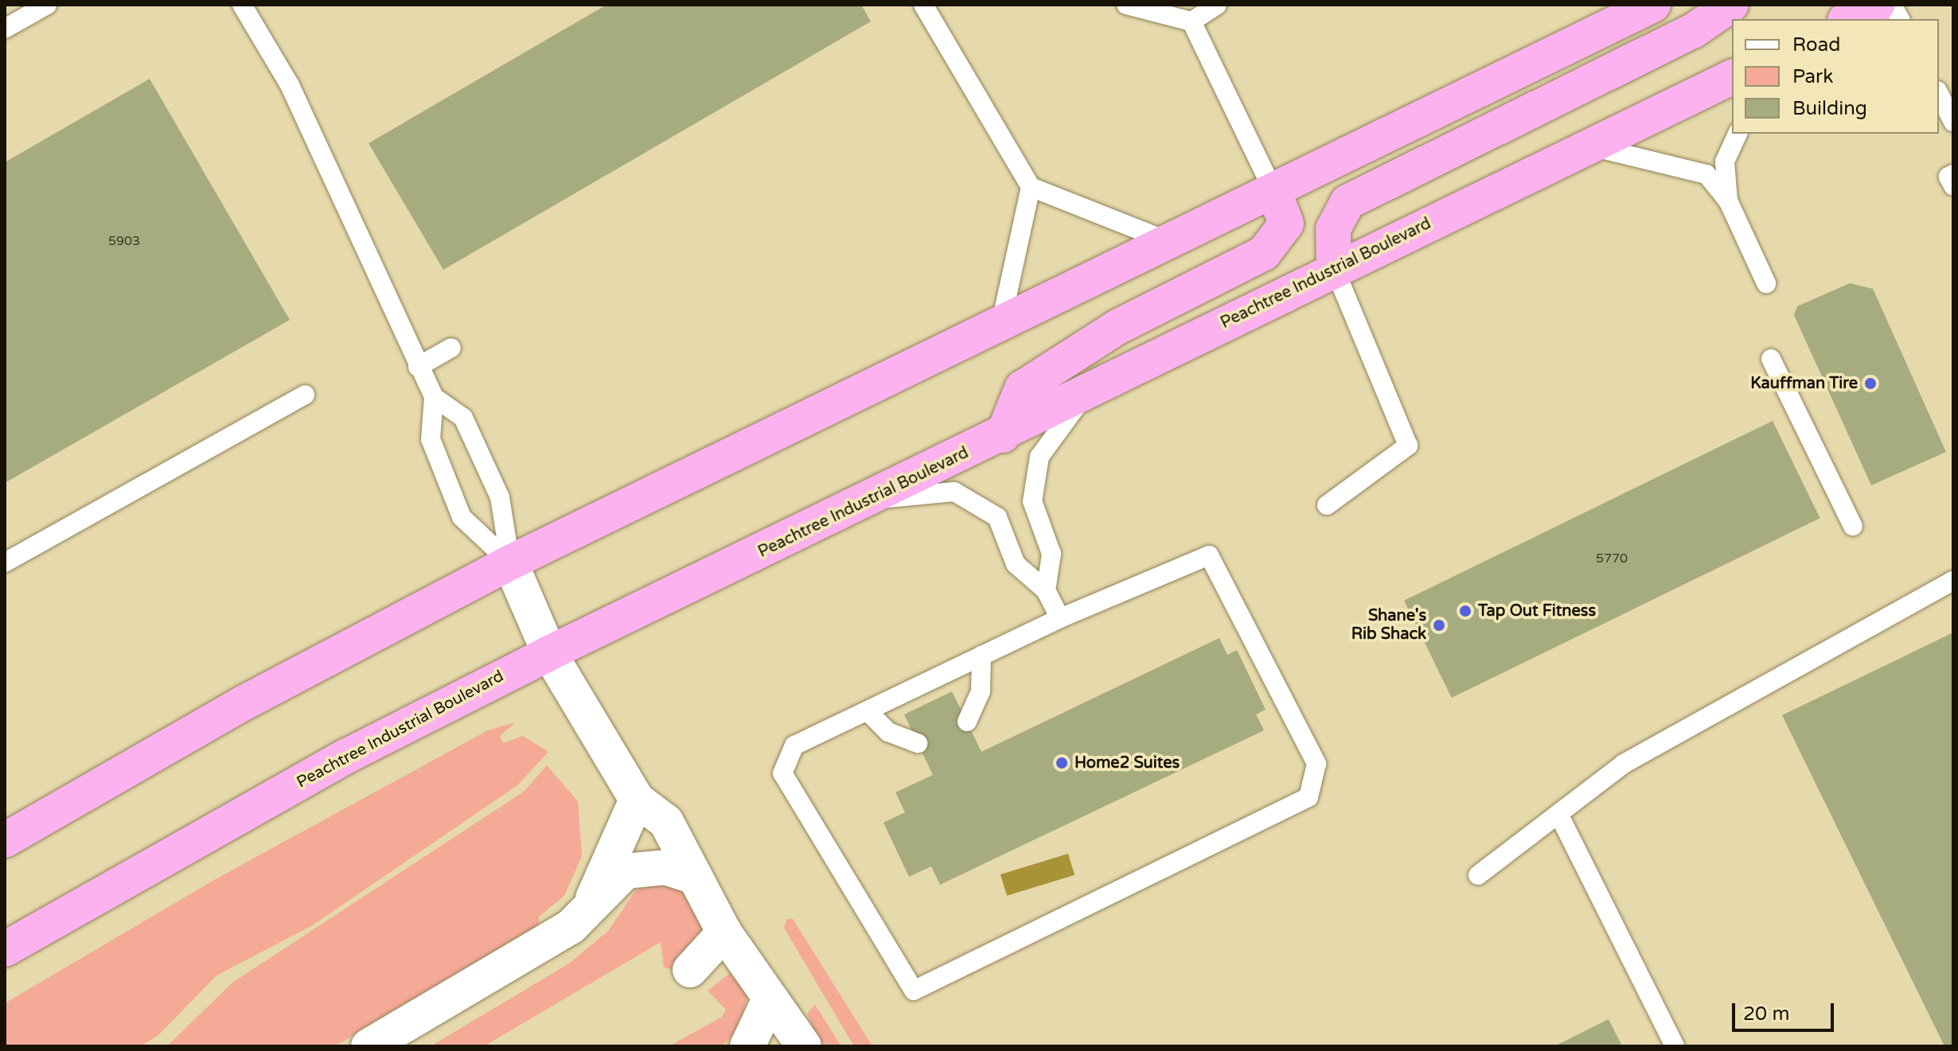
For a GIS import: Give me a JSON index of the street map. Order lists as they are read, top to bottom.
{
  "streets": {
    "highway": ["Peachtree Industrial Boulevard"]
  },
  "places": [
    "Kauffman Tire",
    "Tap Out Fitness",
    "Shane's Rib Shack",
    "Home2 Suites"
  ],
  "house_numbers": ["5903", "5770"],
  "legend": ["Road", "Park", "Building"],
  "scale_bar": "20 m"
}
